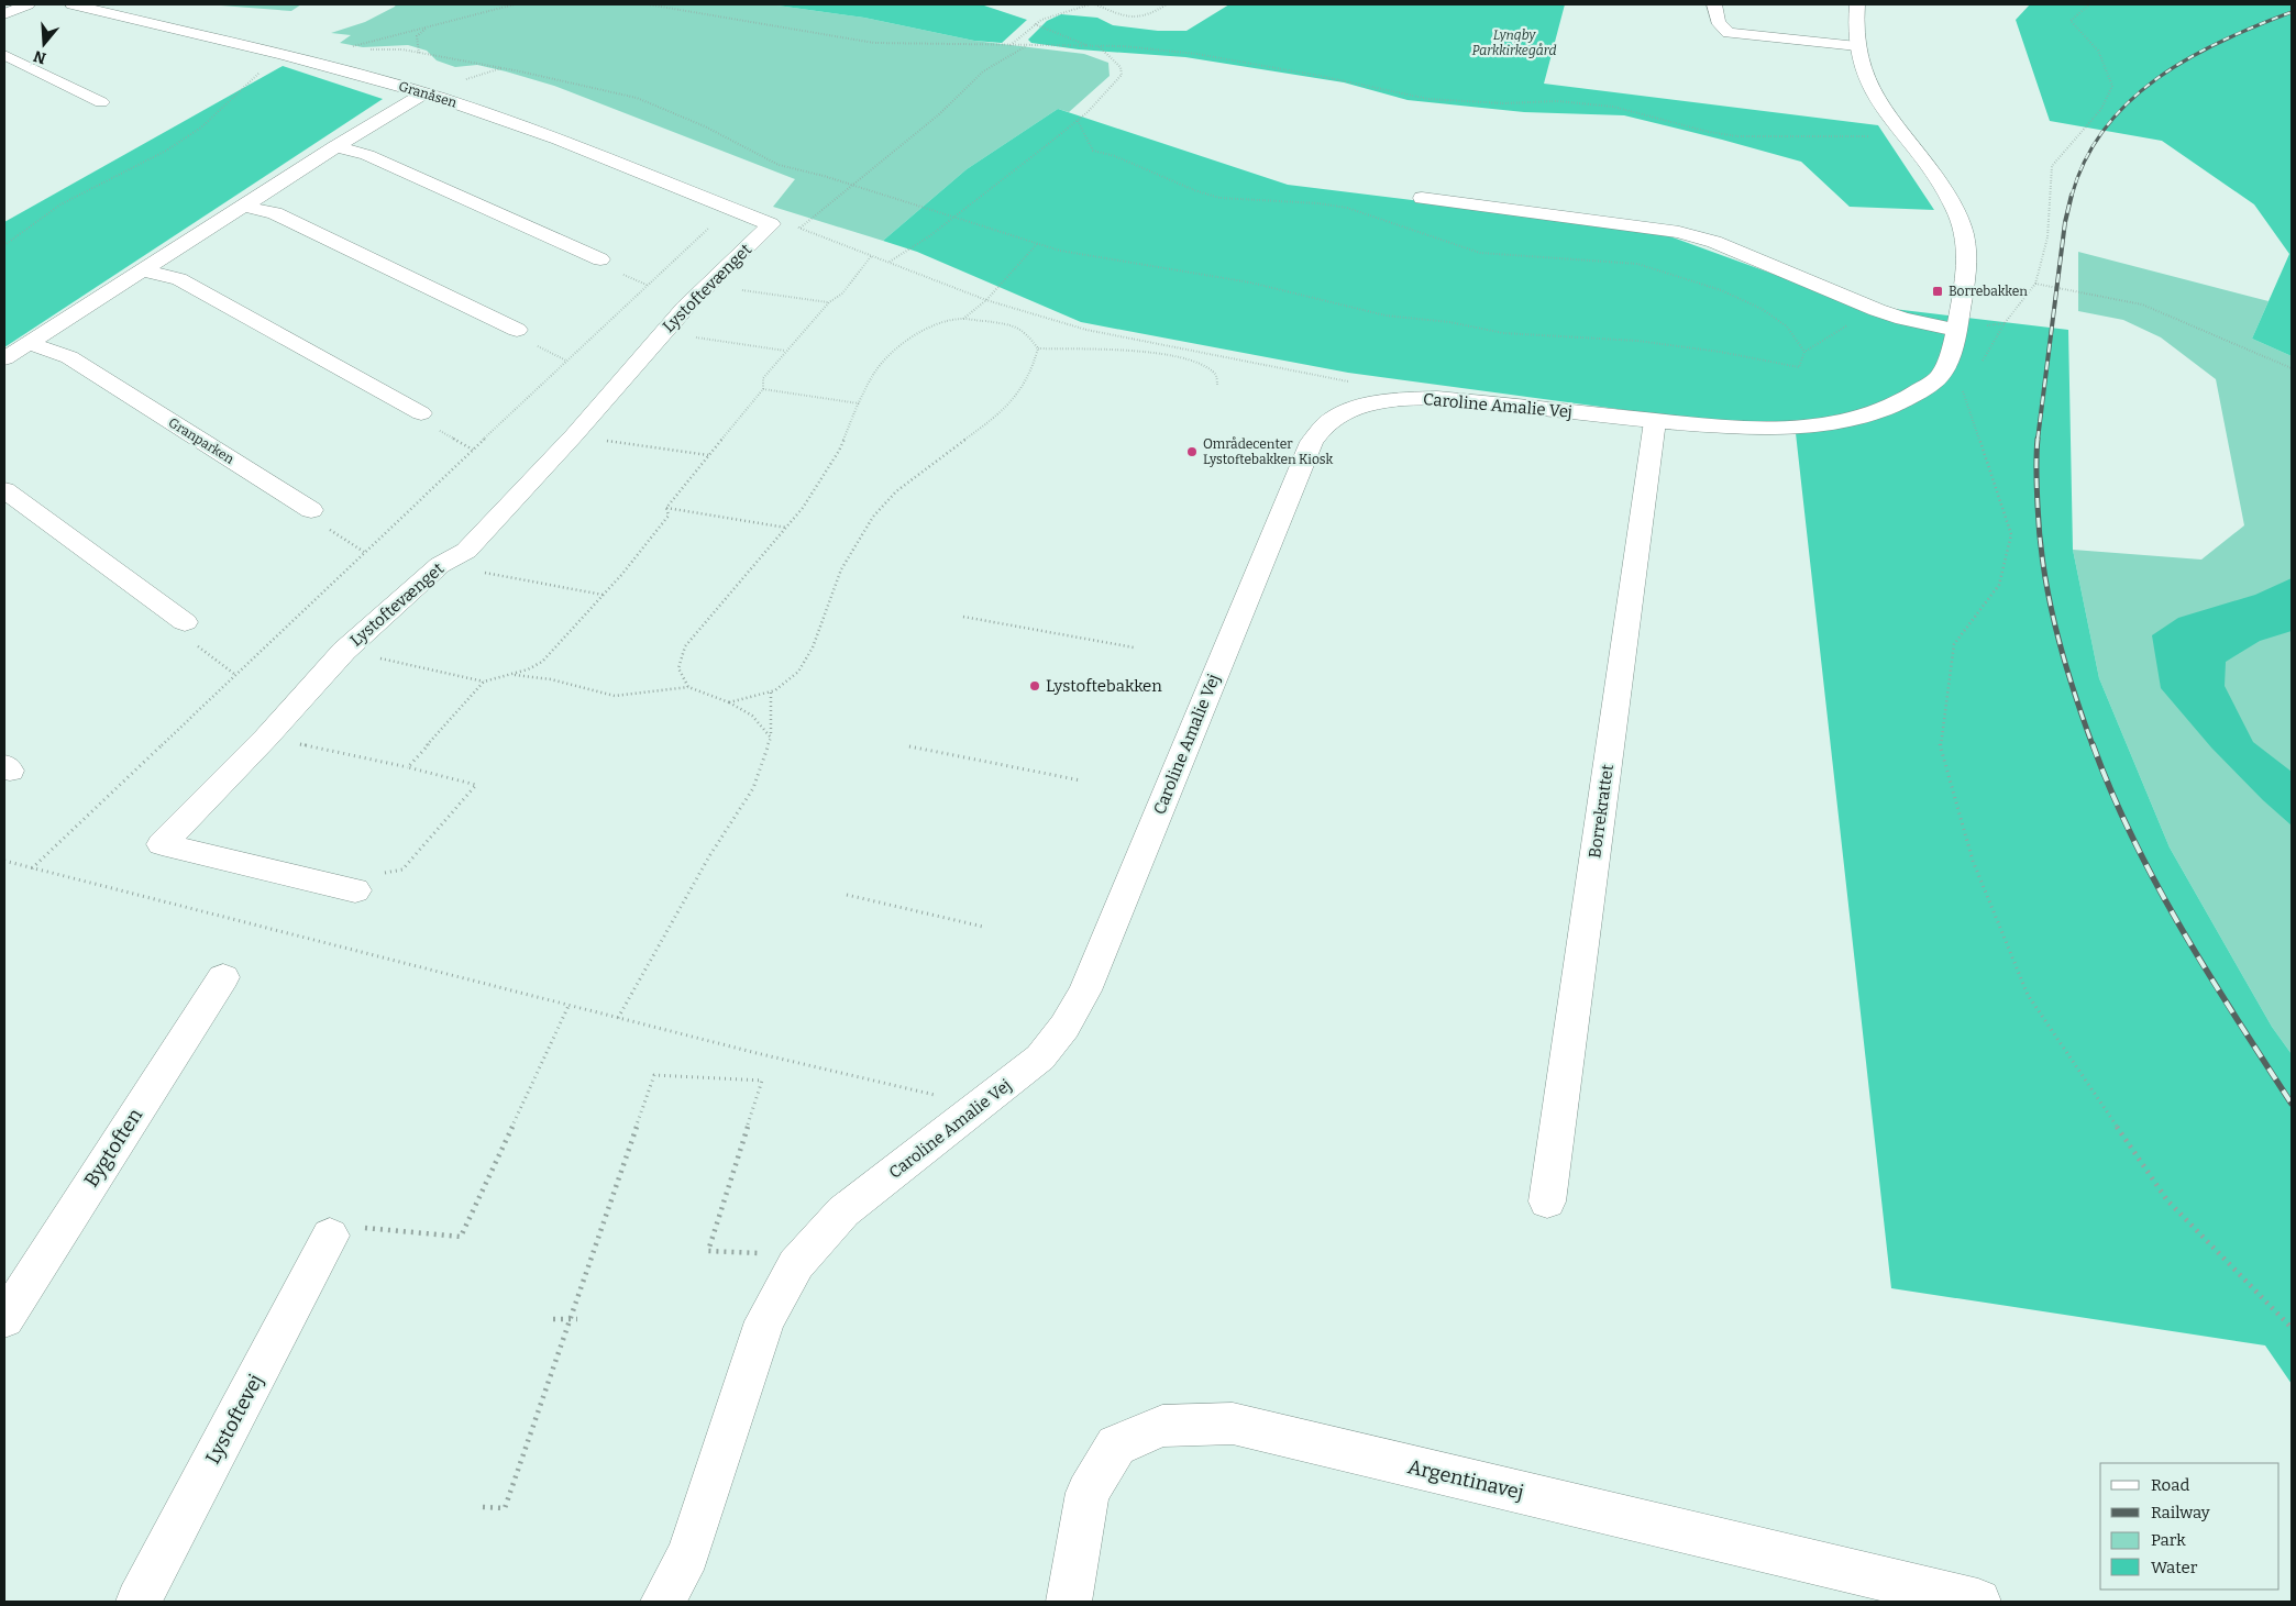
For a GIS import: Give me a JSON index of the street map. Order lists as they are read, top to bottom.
{
  "streets": {
    "street": [
      "Granåsen",
      "Lystoftevænget",
      "Caroline Amalie Vej",
      "Granparken",
      "Borrekrattet",
      "Bygtoften",
      "Lystoftevej",
      "Argentinavej"
    ]
  },
  "crossings": [
    ["Granåsen", "Lystoftevænget"],
    ["Caroline Amalie Vej", "Borrekrattet"]
  ],
  "parks": ["Lyngby Parkkirkegård"],
  "places": {
    "transit": ["Borrebakken"],
    "other": ["Områdecenter Lystoftebakken Kiosk", "Lystoftebakken"]
  },
  "legend": [
    "Road",
    "Railway",
    "Park",
    "Water"
  ],
  "north": "bottom"
}
